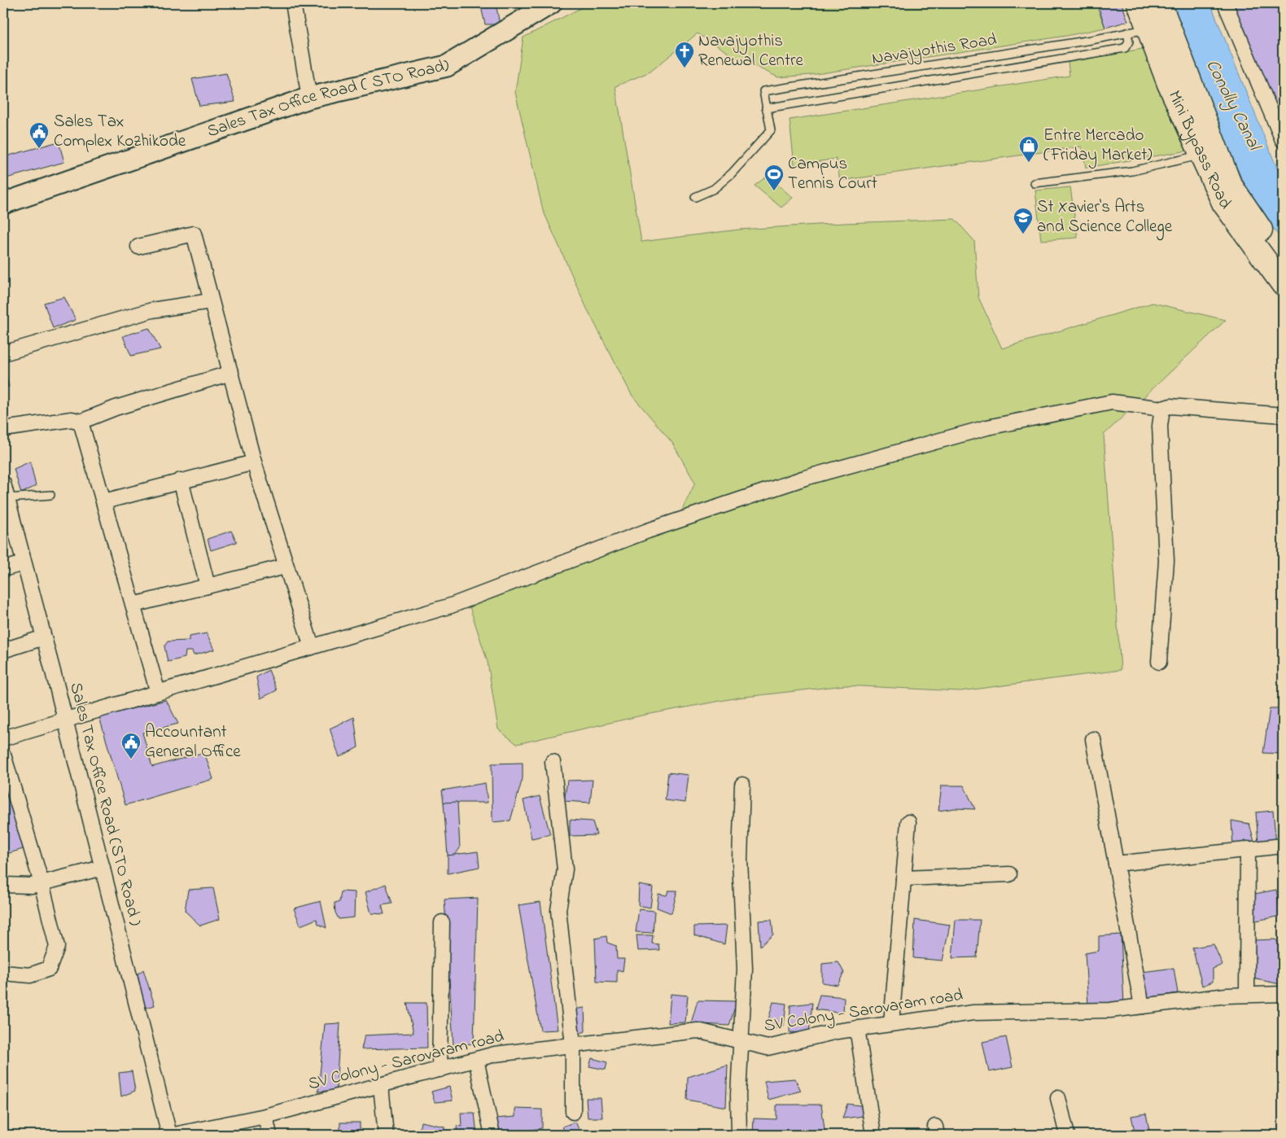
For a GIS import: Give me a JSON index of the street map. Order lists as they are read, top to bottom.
{
  "streets": {
    "main road": ["Mini Bypass Road"],
    "street": ["Sales Tax Office Road ( STO Road)", "Sales Tax Office Road (STO Road )", "SV Colony - Sarovaram road"],
    "lane": ["Navajyothis Road"]
  },
  "crossings": [
    ["Navajyothis Road", "Mini Bypass Road"]
  ],
  "water": ["Conolly Canal"],
  "places": {
    "church": ["Navajyothis Renewal Centre"],
    "public building": ["Sales Tax Complex Kozhikode", "Accountant General Office"],
    "shop": ["Entre Mercado (Friday Market)"],
    "sports": ["Campus Tennis Court"],
    "school or university": ["St Xavier's Arts and Science College"]
  }
}
